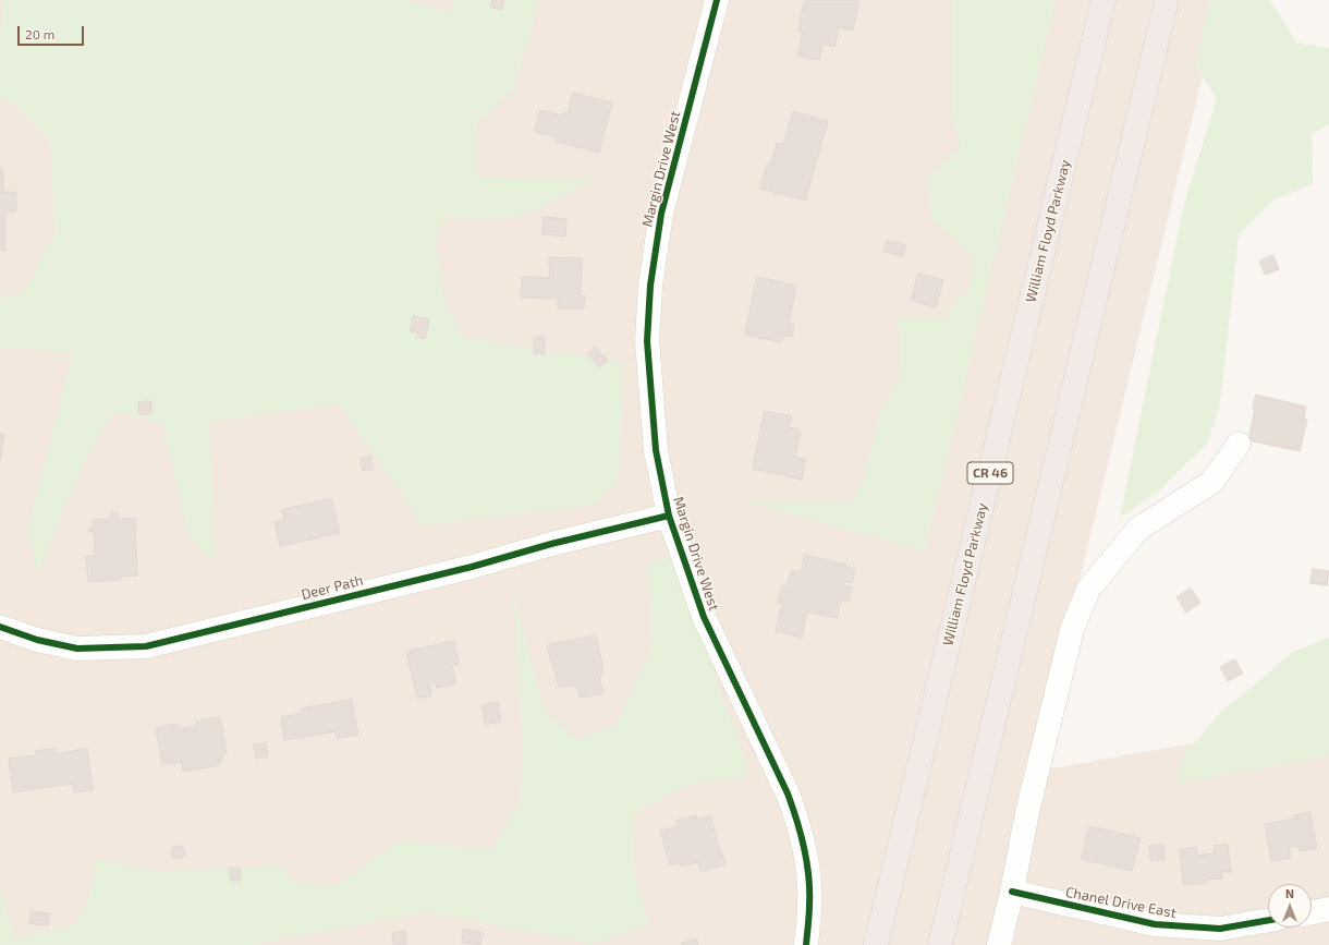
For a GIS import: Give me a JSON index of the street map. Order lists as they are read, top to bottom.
{
  "streets": {
    "highway": ["William Floyd Parkway", "CR 46"],
    "street": ["Margin Drive West", "Deer Path", "Chanel Drive East"]
  },
  "crossings": [
    ["Margin Drive West", "Deer Path"]
  ],
  "scale_bar": "20 m",
  "north": "top"
}
